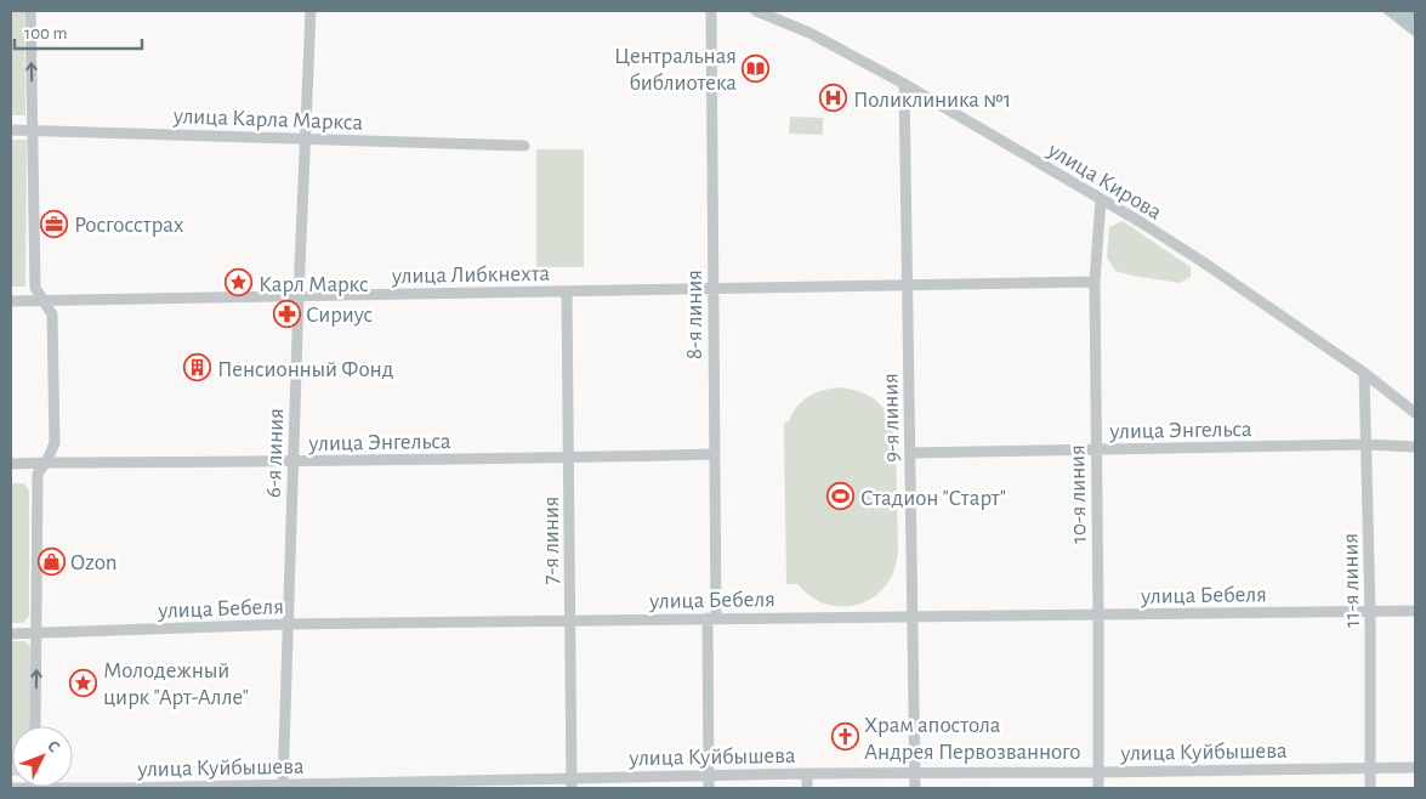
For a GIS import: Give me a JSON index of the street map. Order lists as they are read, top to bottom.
{
  "streets": {
    "street": [
      "улица Карла Маркса",
      "улица Кирова",
      "улица Либкнехта",
      "8-я линия",
      "9-я линия",
      "улица Энгельса",
      "6-я линия",
      "10-я линия",
      "7-я линия",
      "11-я линия",
      "улица Бебеля",
      "улица Куйбышева"
    ]
  },
  "crossings": [
    ["улица Карла Маркса", "6-я линия"],
    ["улица Кирова", "9-я линия"],
    ["улица Кирова", "10-я линия"],
    ["улица Кирова", "11-я линия"],
    ["улица Либкнехта", "8-я линия"],
    ["улица Либкнехта", "9-я линия"],
    ["улица Либкнехта", "6-я линия"],
    ["улица Либкнехта", "7-я линия"],
    ["8-я линия", "улица Энгельса"],
    ["8-я линия", "улица Бебеля"],
    ["8-я линия", "улица Куйбышева"],
    ["9-я линия", "улица Энгельса"],
    ["9-я линия", "улица Бебеля"],
    ["9-я линия", "улица Куйбышева"],
    ["улица Энгельса", "6-я линия"],
    ["улица Энгельса", "10-я линия"],
    ["улица Энгельса", "7-я линия"],
    ["улица Энгельса", "11-я линия"],
    ["6-я линия", "улица Бебеля"],
    ["6-я линия", "улица Куйбышева"],
    ["10-я линия", "улица Бебеля"],
    ["10-я линия", "улица Куйбышева"],
    ["7-я линия", "улица Бебеля"],
    ["7-я линия", "улица Куйбышева"],
    ["11-я линия", "улица Бебеля"],
    ["11-я линия", "улица Куйбышева"]
  ],
  "places": {
    "library": ["Центральная библиотека"],
    "hospital": ["Поликлиника №1"],
    "office": ["Росгосстрах"],
    "place": ["Карл Маркс", "Молодежный цирк \"Арт-Алле\""],
    "pharmacy": ["Сириус"],
    "building": ["Пенсионный Фонд"],
    "sports": ["Стадион \"Старт\""],
    "shop": ["Ozon"],
    "church": ["Храм апостола Андрея Первозванного"]
  },
  "scale_bar": "100 m",
  "north": "top right"
}
